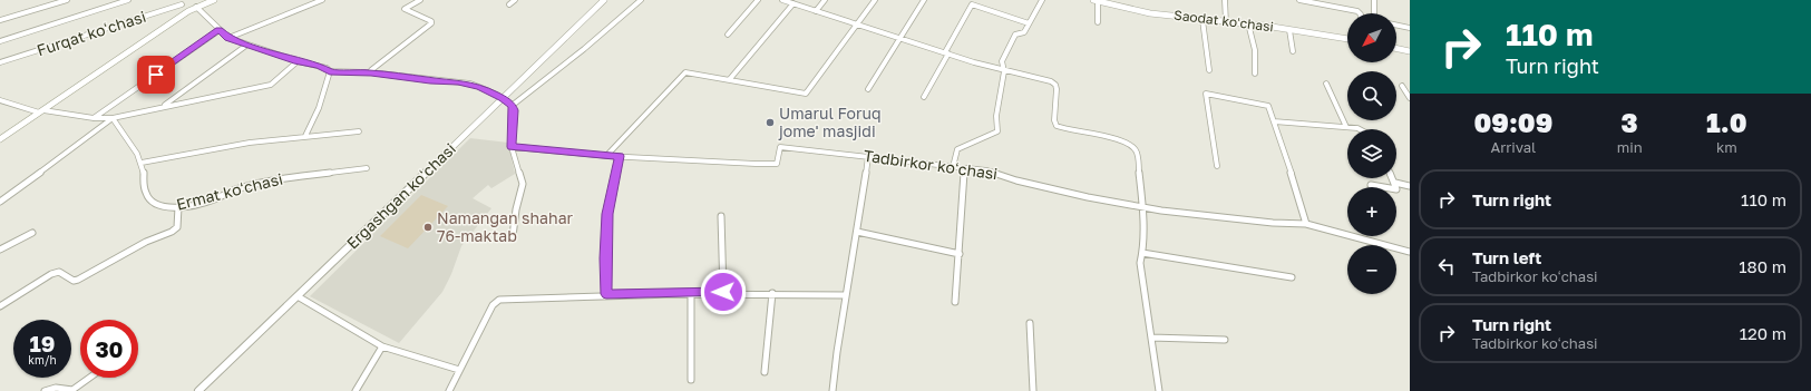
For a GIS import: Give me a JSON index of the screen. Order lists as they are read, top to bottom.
{
  "streets": {
    "street": [
      "Saodat koʻchasi",
      "Furqat koʻchasi",
      "Tadbirkor koʻchasi",
      "Ermat koʻchasi",
      "Ergashgan koʻchasi"
    ]
  },
  "places": ["Umarul Foruq jome' masjidi", "Namangan shahar 76-maktab"],
  "north": "bottom left",
  "page": {
    "turn": ["110 m", "Turn right"],
    "map_buttons": ["+", "−"],
    "eta": [
      "09:09",
      "Arrival",
      "3",
      "min",
      "1.0",
      "km"
    ],
    "list": [
      {
        "name": "Turn right",
        "value": "110 m"
      },
      {
        "name": "Turn left",
        "note": "Tadbirkor koʻchasi",
        "value": "180 m"
      },
      {
        "name": "Turn right",
        "note": "Tadbirkor koʻchasi",
        "value": "120 m"
      }
    ],
    "speed": "19 km/h",
    "limit": "30"
  }
}
